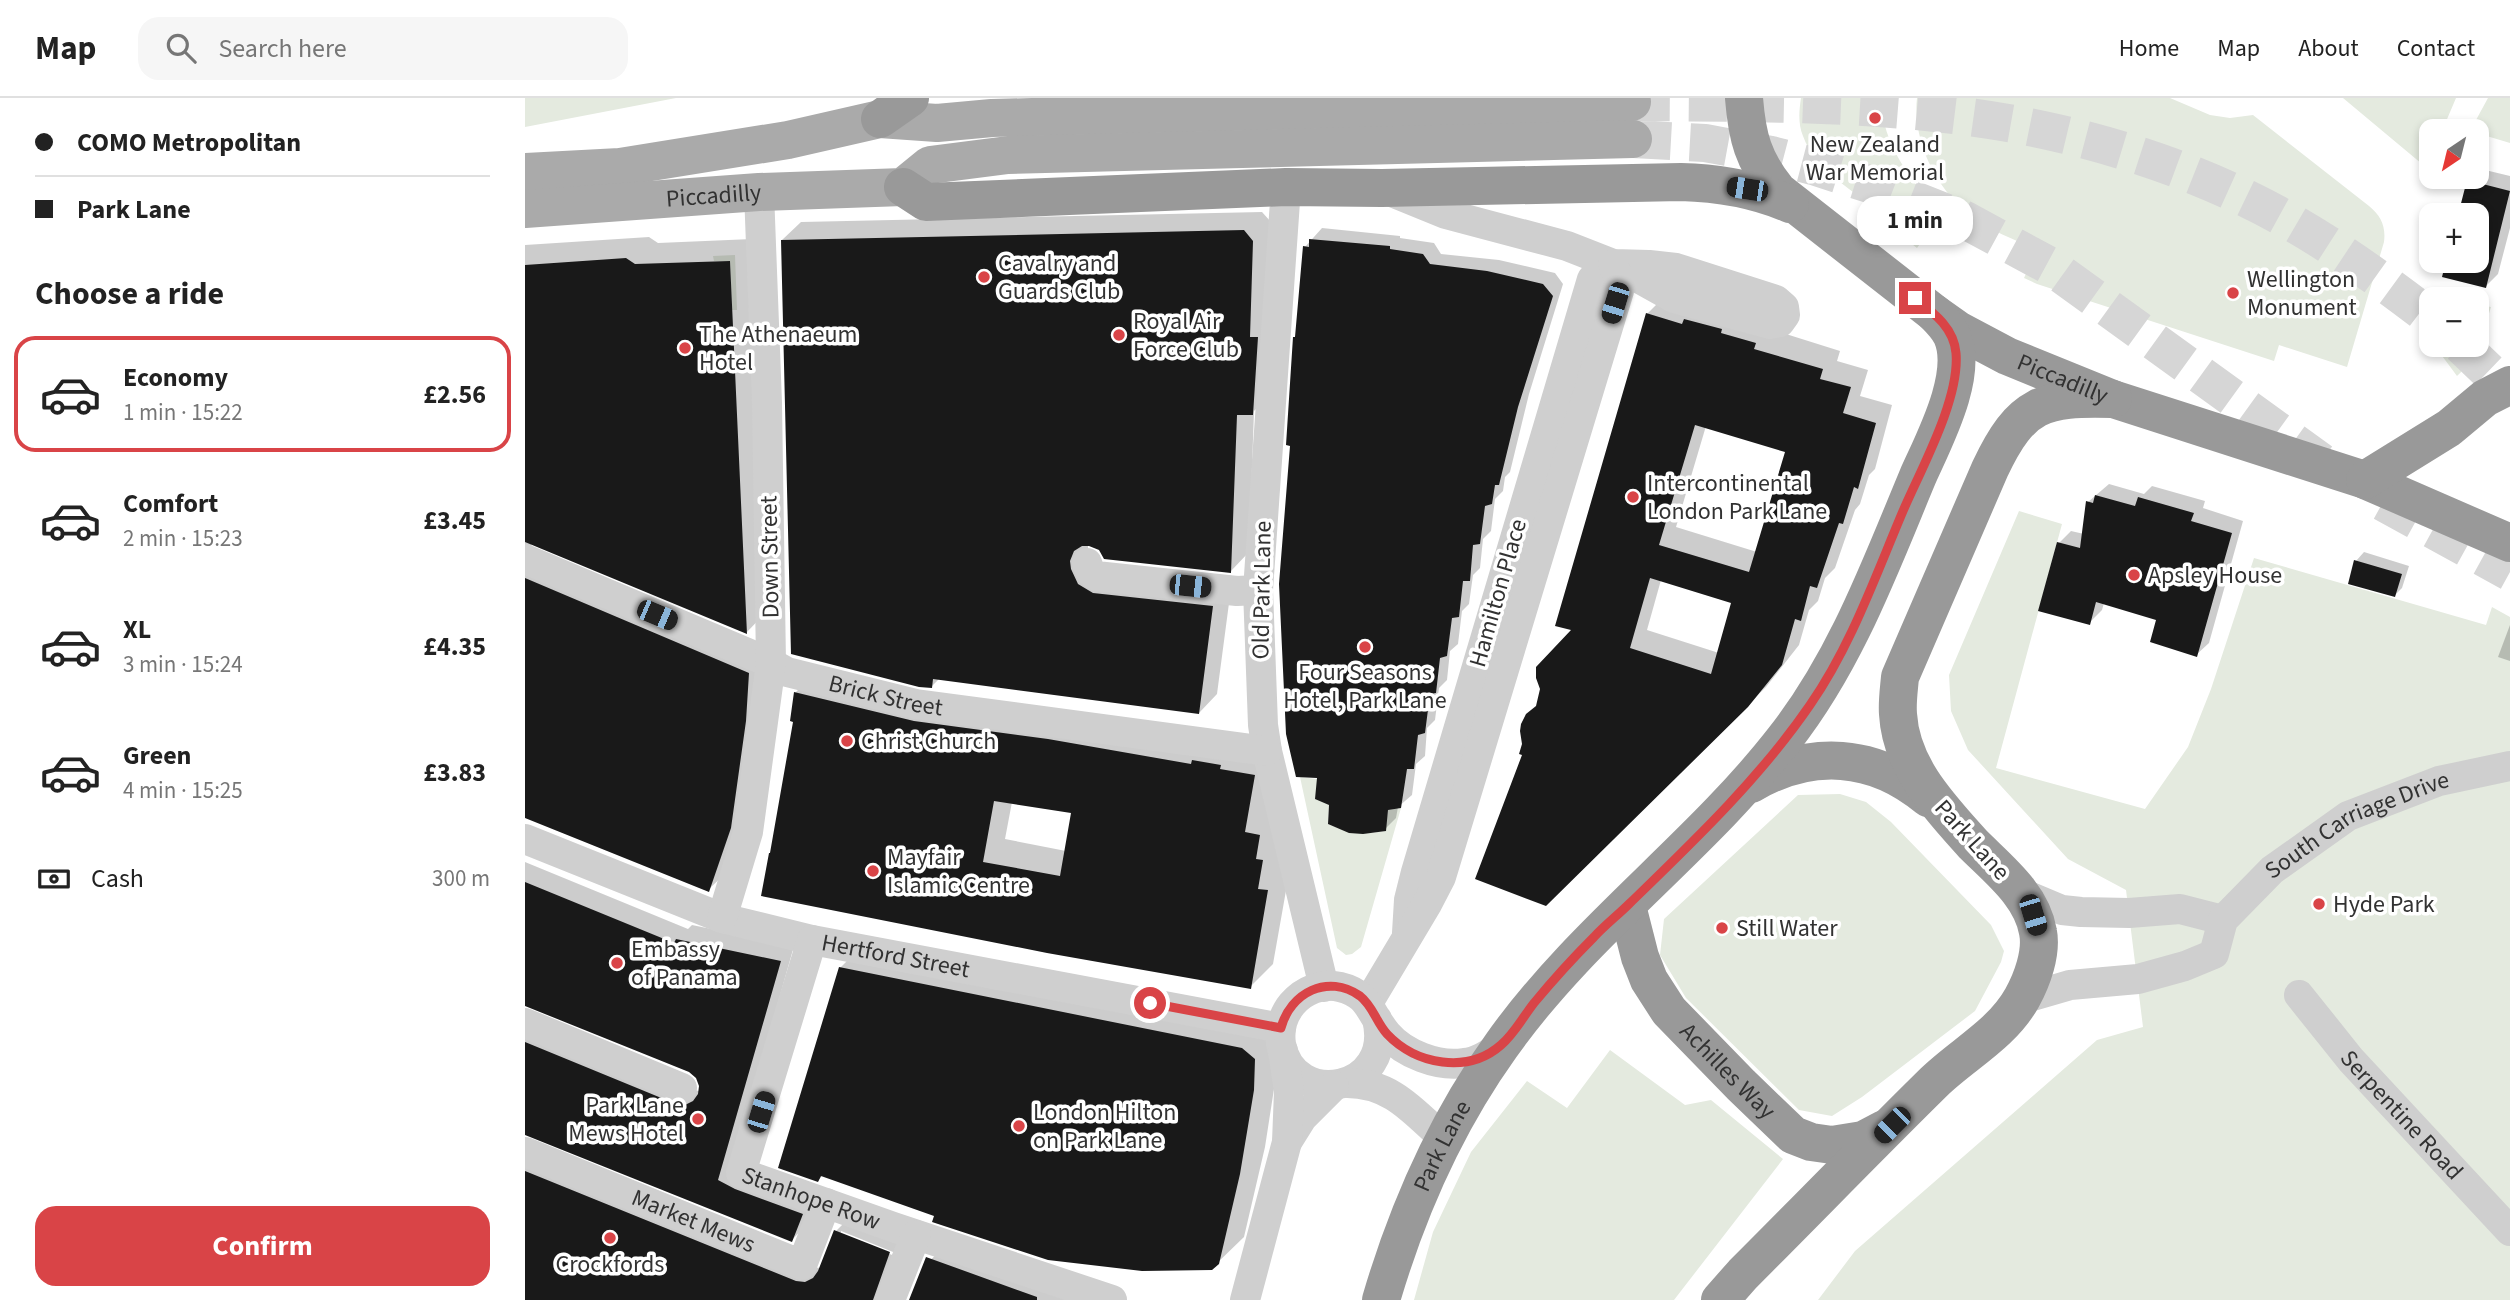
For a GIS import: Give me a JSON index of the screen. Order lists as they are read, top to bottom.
{
  "streets": {
    "highway": ["Piccadilly", "Park Lane", "Achilles Way"],
    "street": [
      "Down Street",
      "Old Park Lane",
      "Hamilton Place",
      "Brick Street",
      "South Carriage Drive",
      "Hertford Street",
      "Serpentine Road",
      "Stanhope Row",
      "Market Mews"
    ]
  },
  "crossings": [
    ["Piccadilly", "Down Street"],
    ["Piccadilly", "Park Lane"],
    ["Down Street", "Brick Street"],
    ["Down Street", "Hertford Street"],
    ["Old Park Lane", "Hamilton Place"],
    ["Old Park Lane", "Brick Street"],
    ["Old Park Lane", "Hertford Street"],
    ["Hamilton Place", "Hertford Street"],
    ["Park Lane", "Achilles Way"],
    ["Hertford Street", "Stanhope Row"],
    ["Stanhope Row", "Market Mews"]
  ],
  "places": [
    "New Zealand War Memorial",
    "Cavalry and Guards Club",
    "Wellington Monument",
    "Royal Air Force Club",
    "The Athenaeum Hotel",
    "Intercontinental London Park Lane",
    "Apsley House",
    "Four Seasons Hotel, Park Lane",
    "Christ Church",
    "Mayfair Islamic Centre",
    "Hyde Park",
    "Still Water",
    "Embassy of Panama",
    "Park Lane Mews Hotel",
    "London Hilton on Park Lane",
    "Crockfords"
  ],
  "north": "bottom left",
  "page": {
    "header": "Map",
    "search": "Search here",
    "nav": [
      "Home",
      "Map",
      "About",
      "Contact"
    ],
    "banner": ["COMO Metropolitan", "Park Lane"],
    "map_buttons": ["+", "−"],
    "bubble": "1 min",
    "heading": "Choose a ride",
    "list": [
      {
        "name": "Economy",
        "note": "1 min · 15:22",
        "value": "£2.56"
      },
      {
        "name": "Comfort",
        "note": "2 min · 15:23",
        "value": "£3.45"
      },
      {
        "name": "XL",
        "note": "3 min · 15:24",
        "value": "£4.35"
      },
      {
        "name": "Green",
        "note": "4 min · 15:25",
        "value": "£3.83"
      }
    ],
    "pay": ["Cash", "300 m"],
    "buttons": "Confirm"
  }
}
